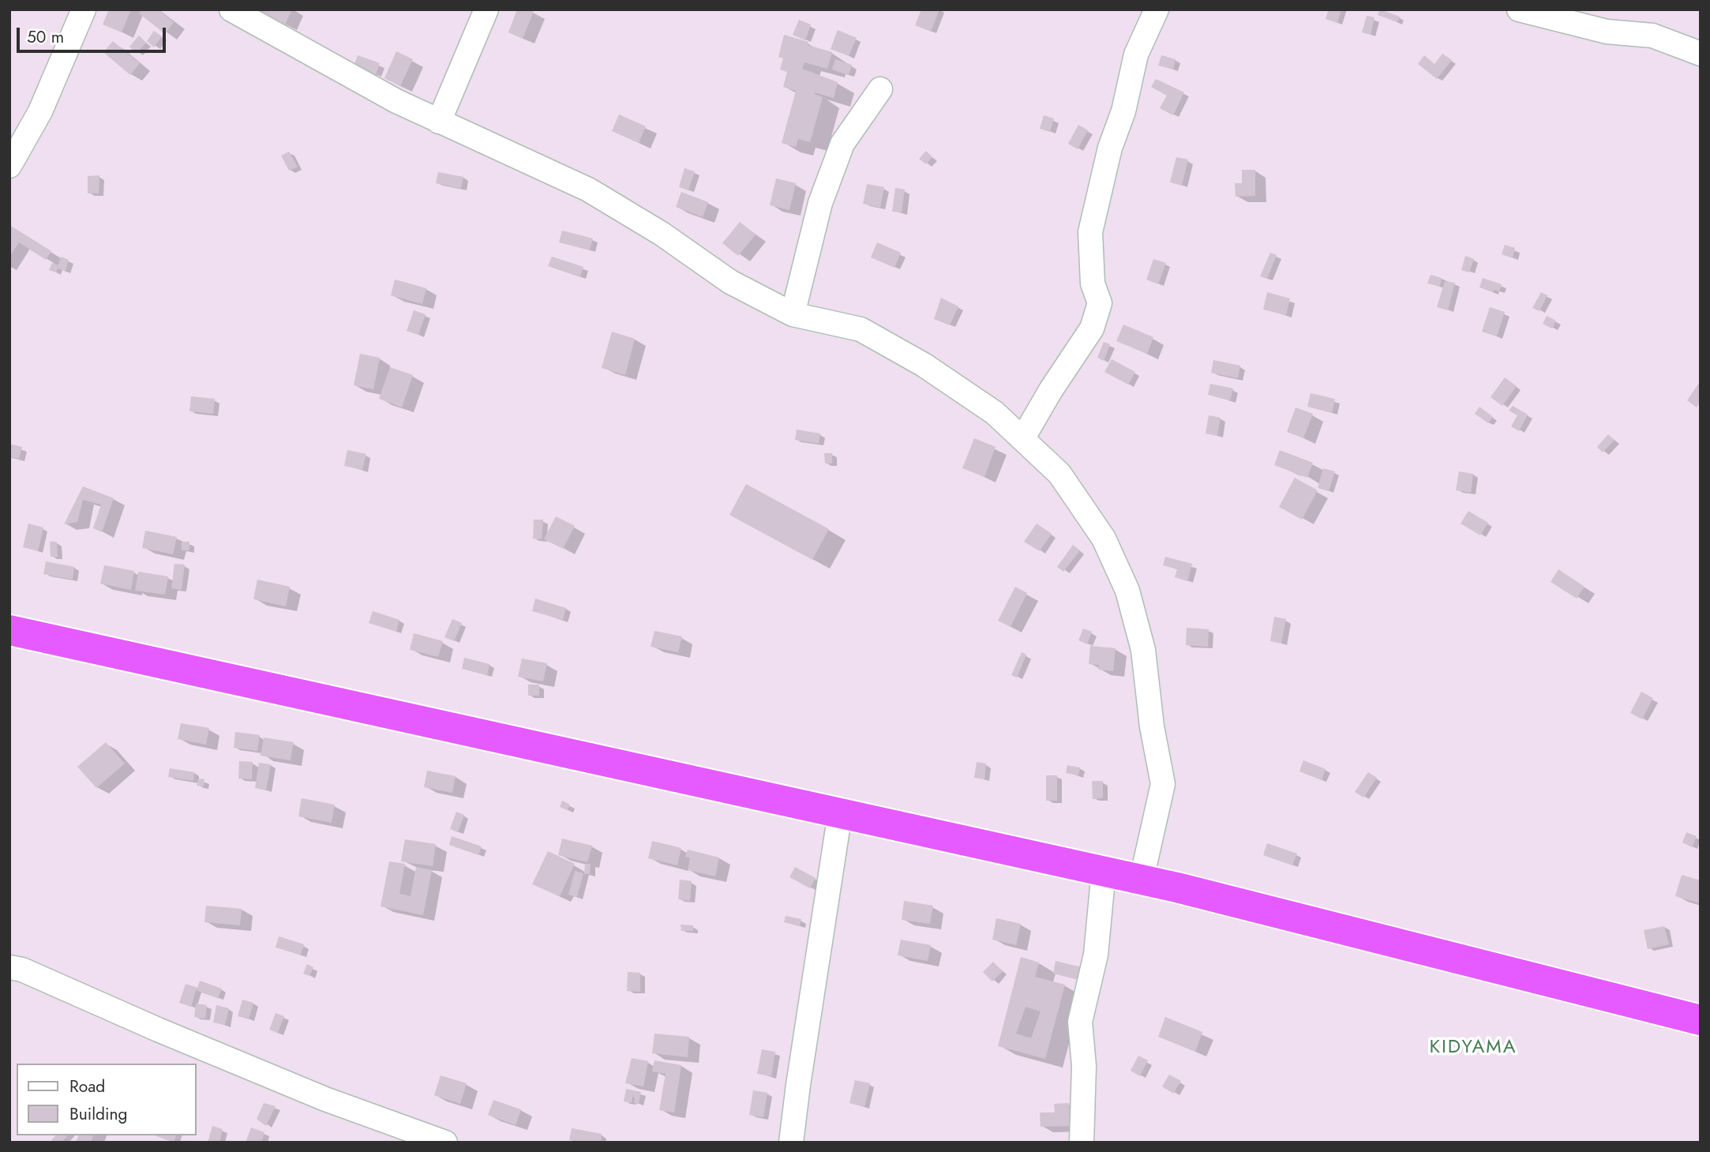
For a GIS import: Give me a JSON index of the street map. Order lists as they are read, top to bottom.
{
  "districts": ["KIDYAMA"],
  "legend": ["Road", "Building"],
  "scale_bar": "50 m"
}
